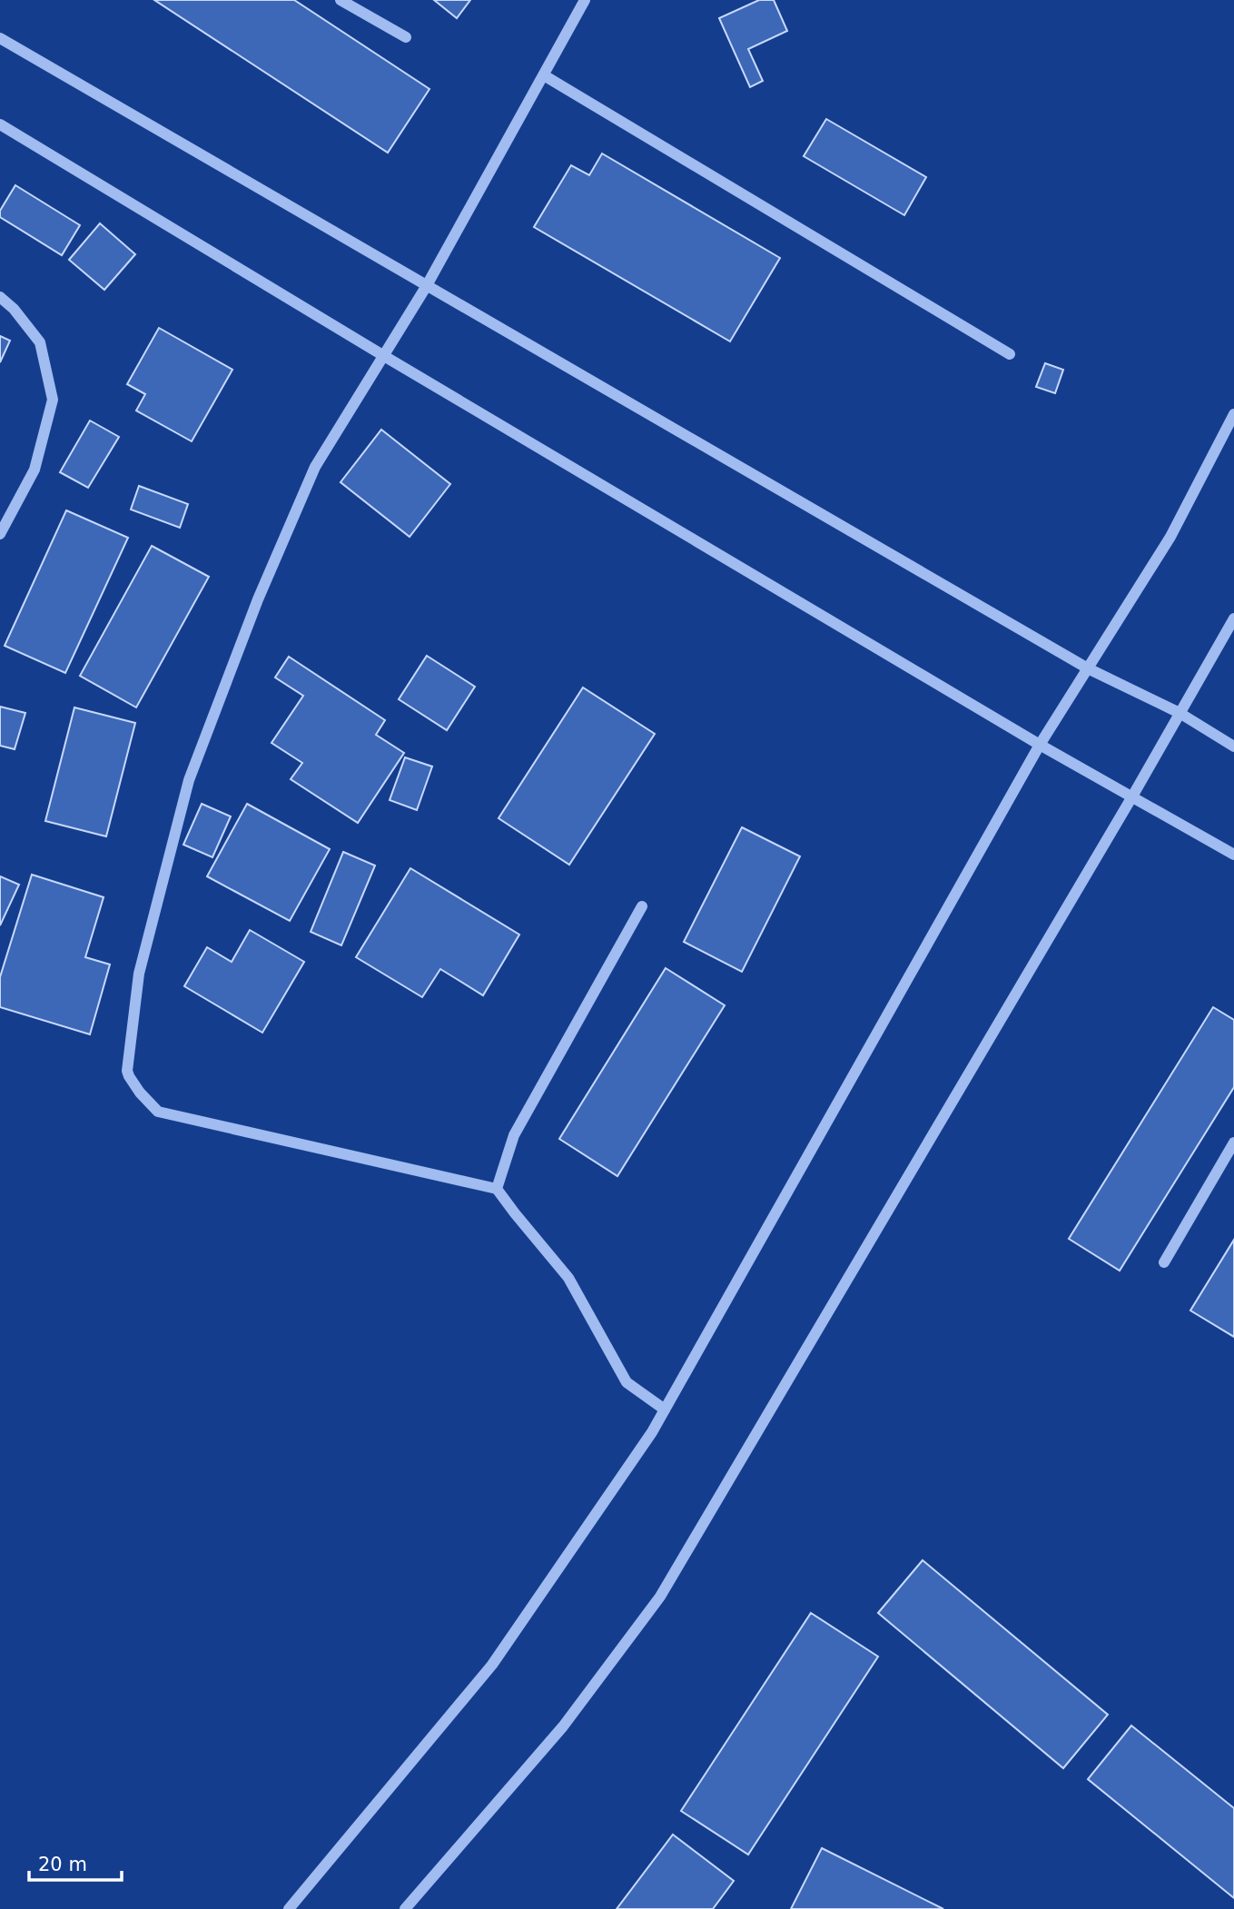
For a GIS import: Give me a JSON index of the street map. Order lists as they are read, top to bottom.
{
  "scale_bar": "20 m"
}
